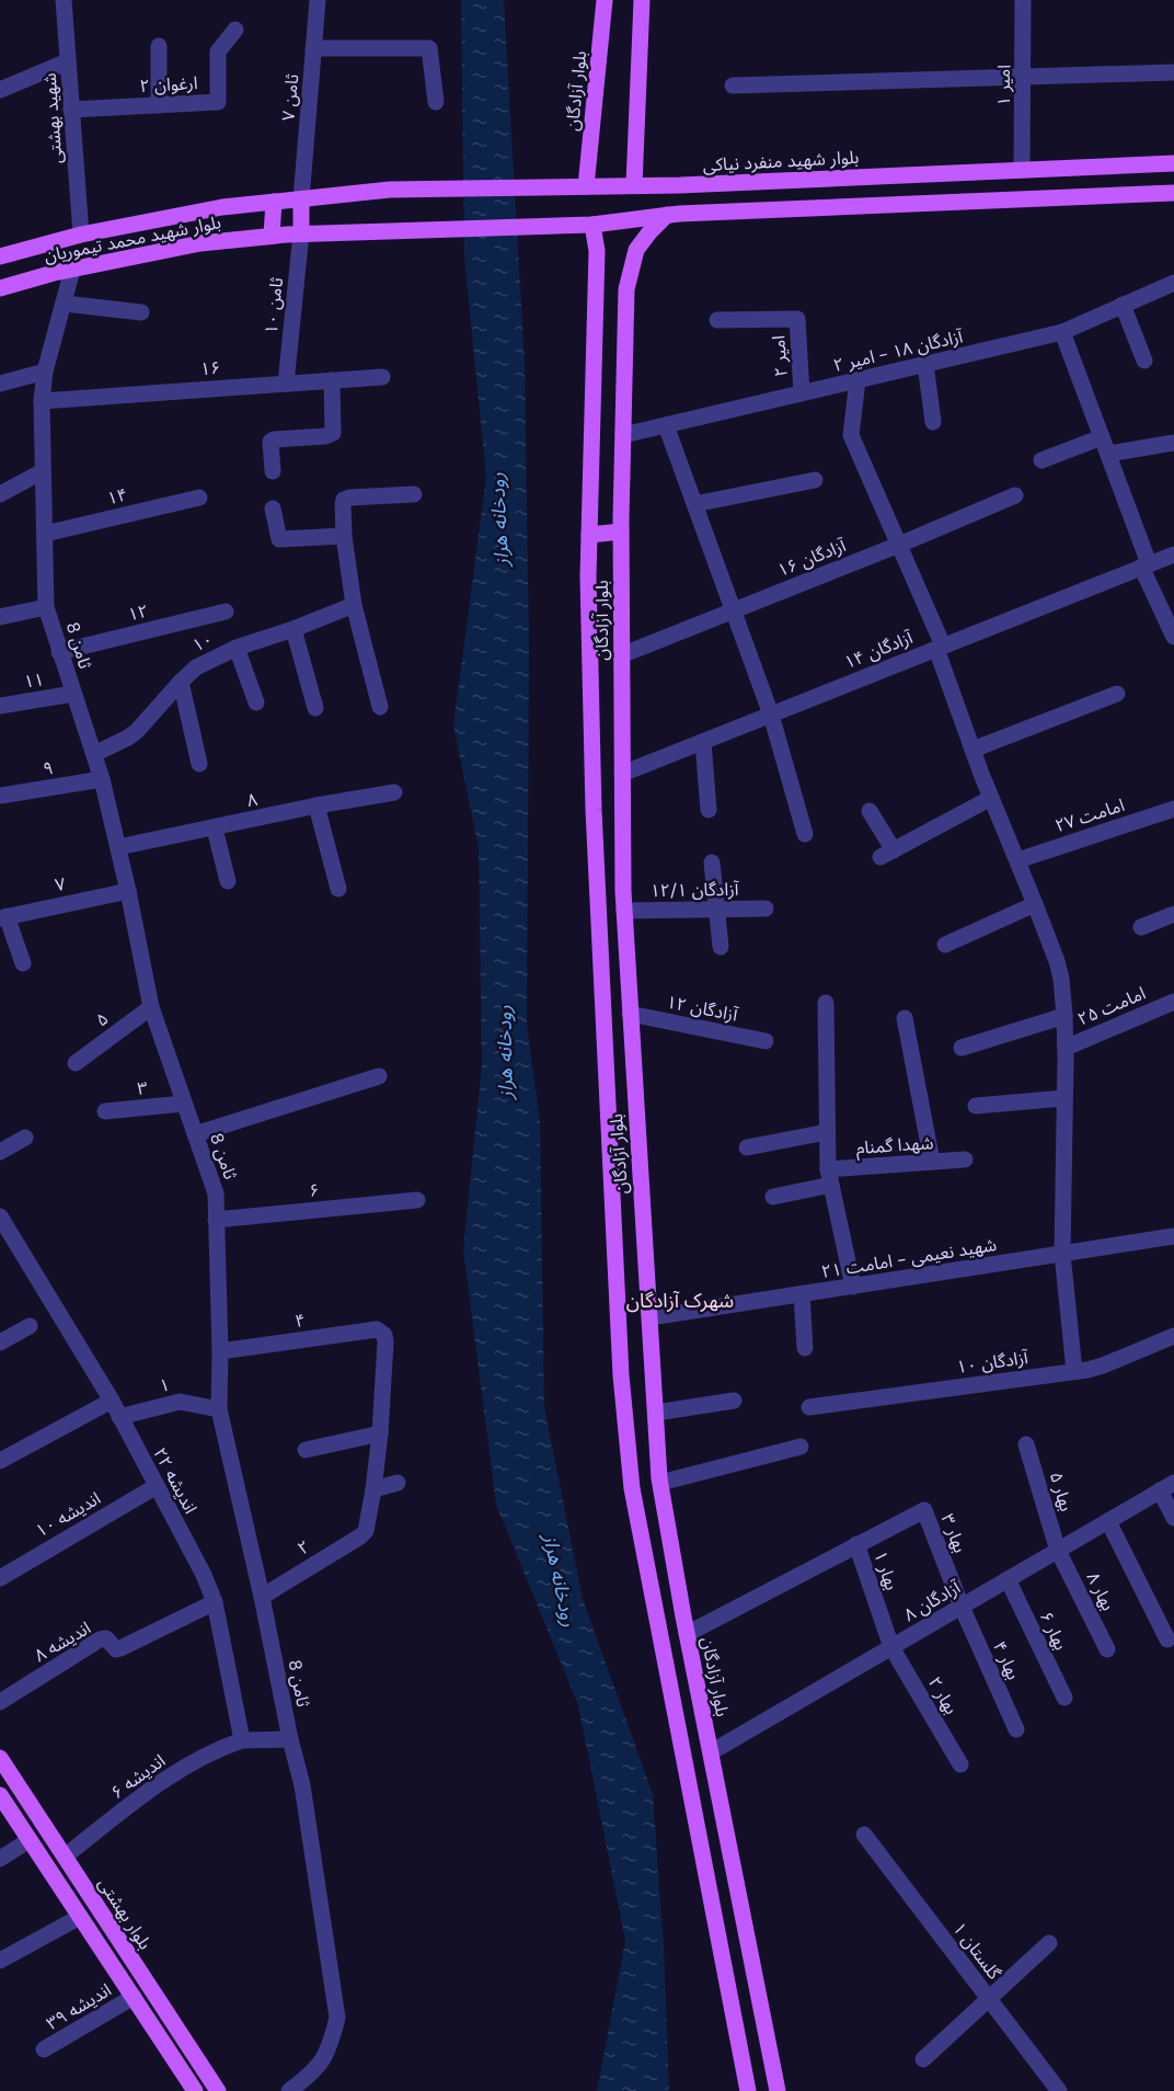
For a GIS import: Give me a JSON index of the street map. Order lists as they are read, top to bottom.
{
  "streets": {
    "main road": [
      "بلوار آزادگان",
      "بلوار شهید منفرد نیاکی",
      "بلوار شهید محمد تیموریان",
      "بلوار بهشتی"
    ],
    "street": [
      "ارغوان ۲",
      "امیر ۱",
      "ثامن ۷",
      "شهید بهشتی",
      "ثامن ۱۰",
      "آزادگان ۱۸ - امیر ۲",
      "امیر ۲",
      "۱۶",
      "۱۴",
      "آزادگان ۱۶",
      "۱۲",
      "۱۰",
      "ثامن 8",
      "آزادگان ۱۴",
      "۱۱",
      "۹",
      "۸",
      "امامت ۲۷",
      "۷",
      "آزادگان ۱۲/۱",
      "امامت ۲۵",
      "آزادگان ۱۲",
      "۵",
      "۳",
      "شهدا گمنام",
      "۶",
      "شهید نعیمی - امامت ۲۱",
      "۴",
      "آزادگان ۱۰",
      "۱",
      "اندیشه ۲۲",
      "بهار ۵",
      "اندیشه ۱۰",
      "بهار ۳",
      "۲",
      "بهار ۱",
      "بهار ۸",
      "آزادگان ۸",
      "بهار ۶",
      "اندیشه ۸",
      "بهار ۴",
      "بهار ۲",
      "اندیشه ۶",
      "گلستان ۱",
      "اندیشه ۳۹"
    ]
  },
  "crossings": [
    ["ارغوان ۲", "شهید بهشتی"],
    ["امیر ۱", "بلوار شهید منفرد نیاکی"],
    ["بلوار آزادگان", "بلوار شهید منفرد نیاکی"],
    ["بلوار آزادگان", "بلوار شهید محمد تیموریان"],
    ["بلوار آزادگان", "آزادگان ۱۸ - امیر ۲"],
    ["بلوار آزادگان", "آزادگان ۱۶"],
    ["بلوار آزادگان", "آزادگان ۱۴"],
    ["بلوار آزادگان", "آزادگان ۱۲/۱"],
    ["بلوار آزادگان", "آزادگان ۱۲"],
    ["بلوار آزادگان", "شهید نعیمی - امامت ۲۱"],
    ["بلوار آزادگان", "آزادگان ۸"],
    ["ثامن ۷", "بلوار شهید محمد تیموریان"],
    ["شهید بهشتی", "بلوار شهید محمد تیموریان"],
    ["بلوار شهید منفرد نیاکی", "بلوار شهید محمد تیموریان"],
    ["بلوار شهید محمد تیموریان", "ثامن ۱۰"],
    ["بلوار شهید محمد تیموریان", "ثامن 8"],
    ["ثامن ۱۰", "۱۶"],
    ["آزادگان ۱۸ - امیر ۲", "امیر ۲"],
    ["۱۶", "ثامن 8"],
    ["۱۴", "ثامن 8"],
    ["۱۲", "ثامن 8"],
    ["۱۰", "ثامن 8"],
    ["ثامن 8", "۱۱"],
    ["ثامن 8", "۹"],
    ["ثامن 8", "۸"],
    ["ثامن 8", "۷"],
    ["ثامن 8", "۵"],
    ["ثامن 8", "۳"],
    ["ثامن 8", "۶"],
    ["ثامن 8", "۴"],
    ["ثامن 8", "۱"],
    ["ثامن 8", "۲"],
    ["۱", "اندیشه ۲۲"],
    ["اندیشه ۲۲", "اندیشه ۱۰"],
    ["اندیشه ۲۲", "اندیشه ۸"],
    ["اندیشه ۲۲", "اندیشه ۶"],
    ["بهار ۵", "بهار ۸"],
    ["بهار ۵", "آزادگان ۸"],
    ["بهار ۳", "بهار ۱"],
    ["بهار ۳", "آزادگان ۸"],
    ["بهار ۳", "بهار ۴"],
    ["بهار ۱", "آزادگان ۸"],
    ["بهار ۱", "بهار ۲"],
    ["بهار ۸", "آزادگان ۸"],
    ["آزادگان ۸", "بهار ۶"],
    ["آزادگان ۸", "بهار ۴"],
    ["آزادگان ۸", "بهار ۲"],
    ["اندیشه ۶", "بلوار بهشتی"]
  ],
  "districts": ["شهرک آزادگان"],
  "water": ["رودخانه هراز"]
}
